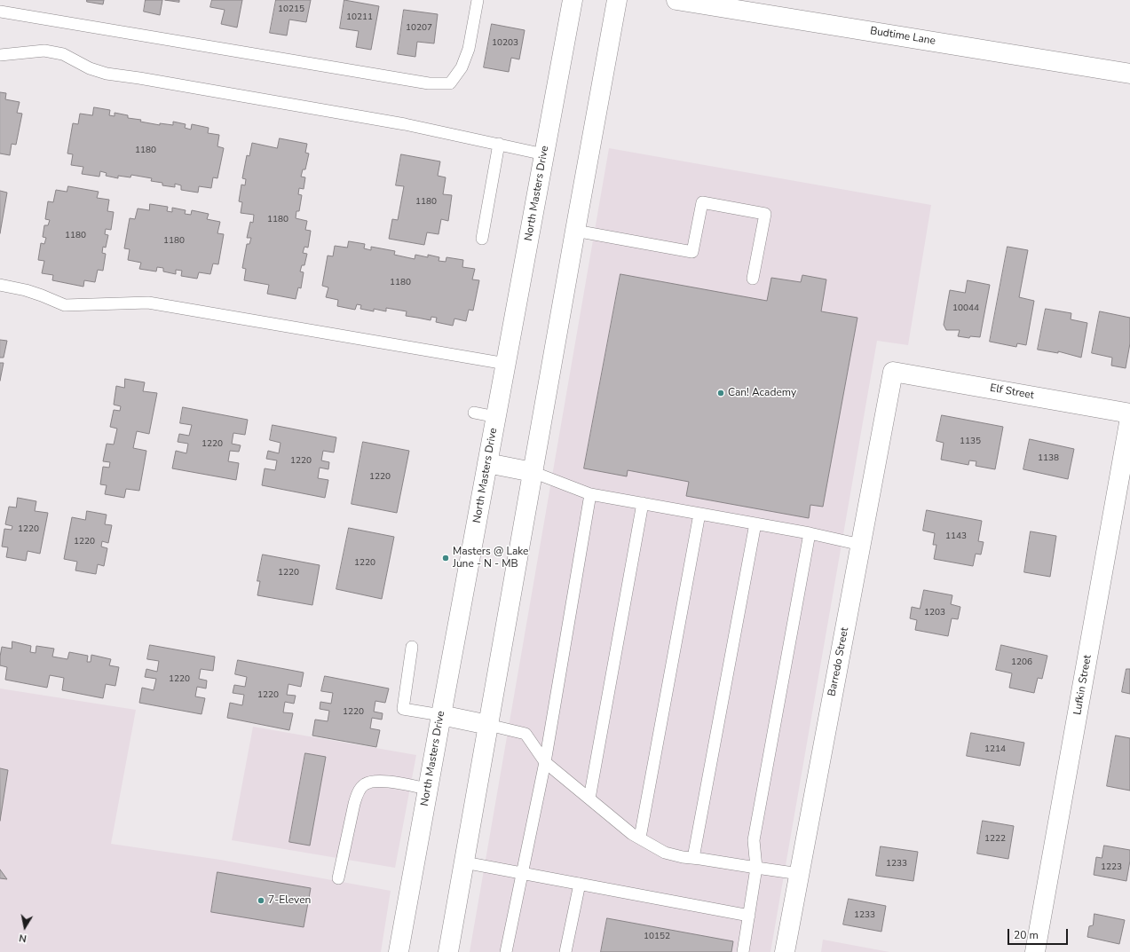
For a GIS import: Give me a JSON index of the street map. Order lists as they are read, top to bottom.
{
  "streets": {
    "main road": [
      "Budtime Lane",
      "North Masters Drive",
      "Elf Street",
      "Barredo Street",
      "Lufkin Street"
    ]
  },
  "crossings": [
    ["Elf Street", "Barredo Street"]
  ],
  "places": ["Can! Academy", "Masters @ Lake June - N - MB", "7-Eleven"],
  "house_numbers": [
    "10215",
    "10211",
    "10207",
    "10203",
    "1180",
    "1180",
    "1180",
    "1180",
    "1180",
    "1180",
    "10044",
    "1135",
    "1220",
    "1138",
    "1220",
    "1220",
    "1220",
    "1143",
    "1220",
    "1220",
    "1220",
    "1203",
    "1206",
    "1220",
    "1220",
    "1220",
    "1214",
    "1222",
    "1233",
    "1223",
    "1233",
    "10152"
  ],
  "scale_bar": "20 m",
  "north": "bottom"
}
